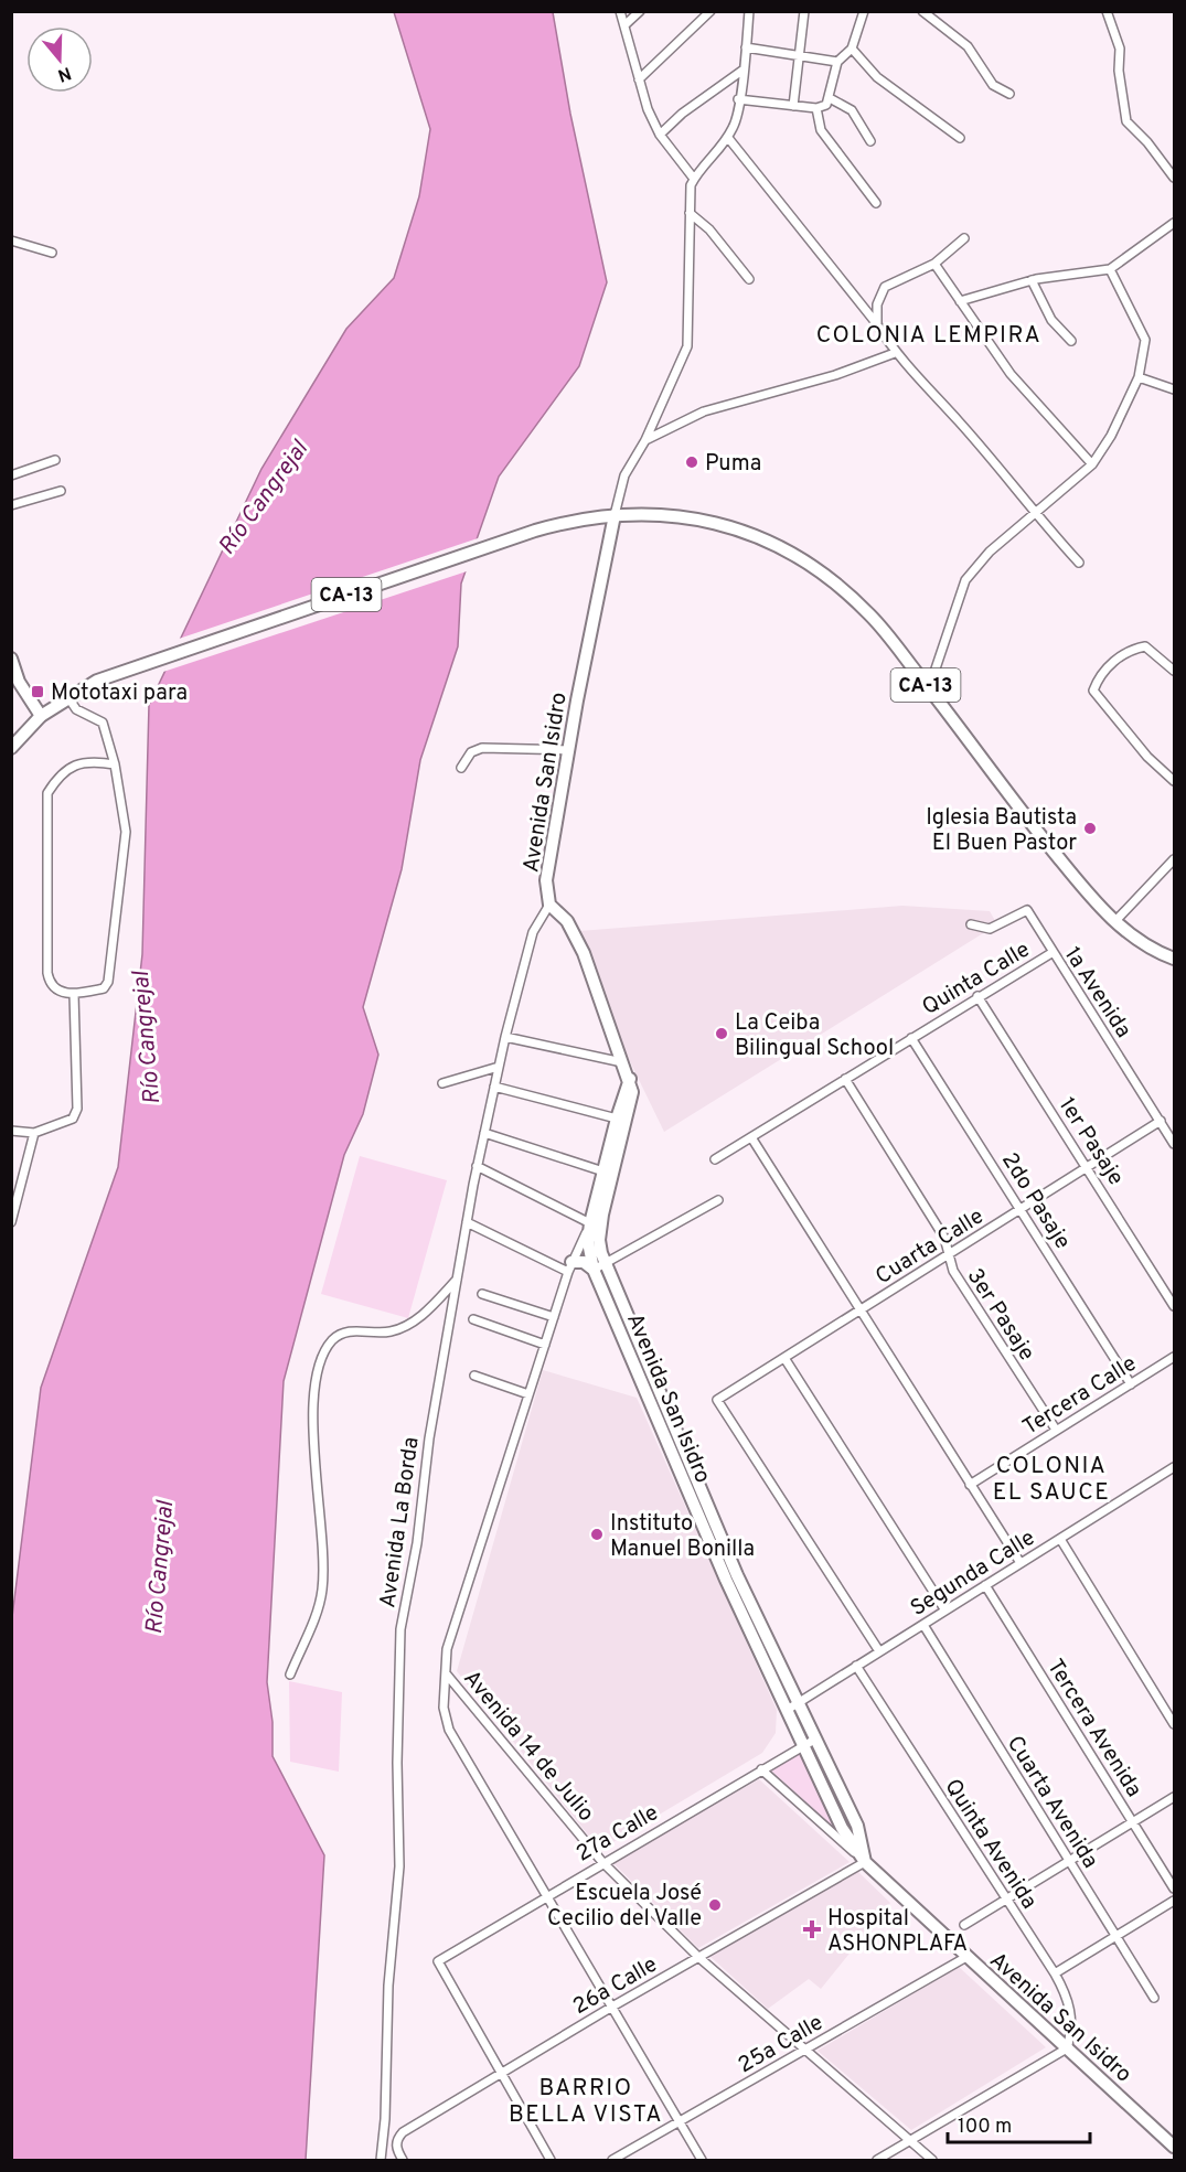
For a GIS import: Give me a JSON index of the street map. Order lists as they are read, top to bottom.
{
  "streets": {
    "street": [
      "CA-13",
      "Avenida San Isidro",
      "Quinta Calle",
      "1a Avenida",
      "1er Pasaje",
      "2do Pasaje",
      "Cuarta Calle",
      "3er Pasaje",
      "Tercera Calle",
      "Avenida La Borda",
      "Segunda Calle",
      "Tercera Avenida",
      "Avenida 14 de Julio",
      "Cuarta Avenida",
      "27a Calle",
      "Quinta Avenida",
      "26a Calle",
      "25a Calle"
    ]
  },
  "crossings": [
    ["CA-13", "Avenida San Isidro"],
    ["Avenida San Isidro", "Avenida La Borda"],
    ["Avenida San Isidro", "Segunda Calle"],
    ["Avenida San Isidro", "Avenida 14 de Julio"],
    ["Avenida San Isidro", "27a Calle"],
    ["Avenida San Isidro", "Quinta Avenida"],
    ["Avenida San Isidro", "26a Calle"],
    ["Avenida San Isidro", "25a Calle"],
    ["Quinta Calle", "1a Avenida"],
    ["Quinta Calle", "1er Pasaje"],
    ["Quinta Calle", "2do Pasaje"],
    ["Quinta Calle", "3er Pasaje"],
    ["1a Avenida", "Cuarta Calle"],
    ["1er Pasaje", "Cuarta Calle"],
    ["2do Pasaje", "Cuarta Calle"],
    ["2do Pasaje", "Tercera Calle"],
    ["Cuarta Calle", "3er Pasaje"],
    ["Cuarta Calle", "Segunda Calle"],
    ["3er Pasaje", "Tercera Calle"],
    ["Segunda Calle", "Tercera Avenida"],
    ["Segunda Calle", "Cuarta Avenida"],
    ["Segunda Calle", "Quinta Avenida"],
    ["Avenida 14 de Julio", "27a Calle"],
    ["Avenida 14 de Julio", "26a Calle"],
    ["Avenida 14 de Julio", "25a Calle"],
    ["27a Calle", "26a Calle"]
  ],
  "districts": ["COLONIA LEMPIRA", "COLONIA EL SAUCE", "BARRIO BELLA VISTA"],
  "water": ["Río Cangrejal"],
  "places": {
    "other": [
      "Puma",
      "Iglesia Bautista El Buen Pastor",
      "La Ceiba Bilingual School",
      "Instituto Manuel Bonilla",
      "Escuela José Cecilio del Valle"
    ],
    "transit": ["Mototaxi para"],
    "health": ["Hospital ASHONPLAFA"]
  },
  "scale_bar": "100 m",
  "north": "bottom"
}
